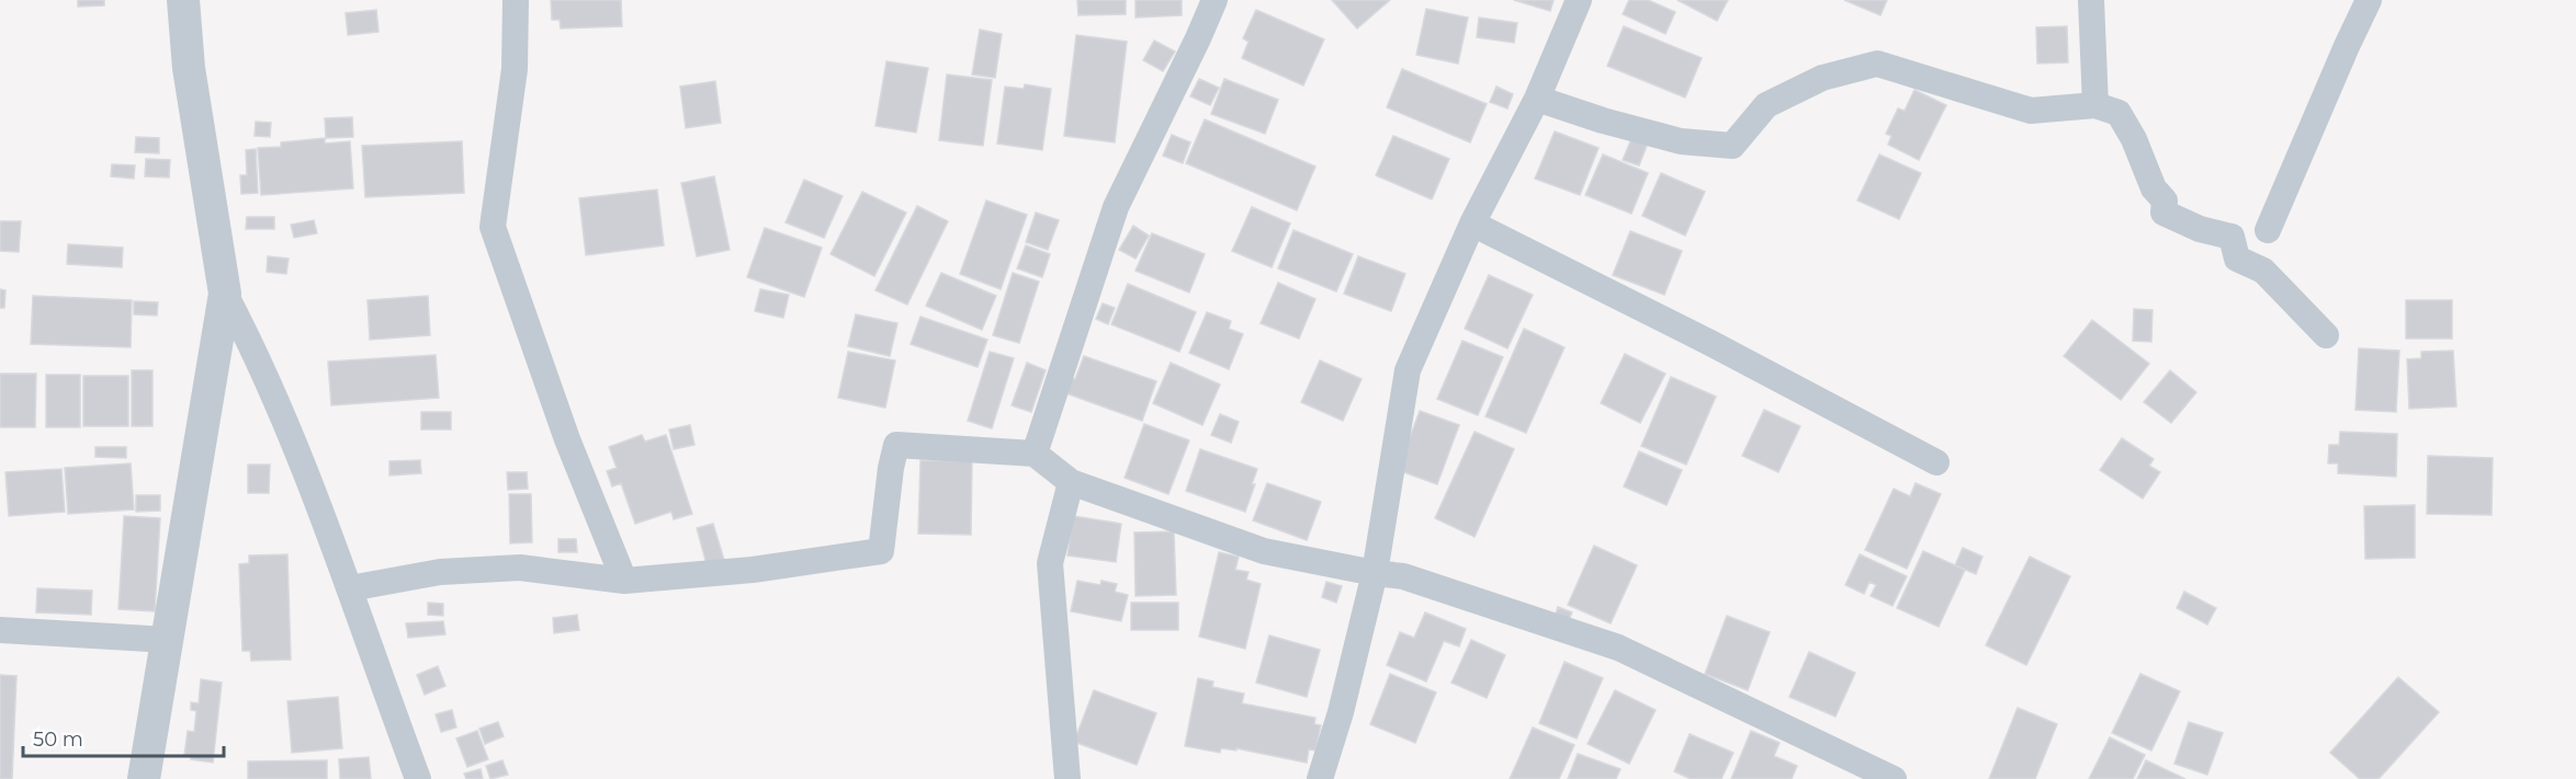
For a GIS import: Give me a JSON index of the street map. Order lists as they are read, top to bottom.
{
  "scale_bar": "50 m"
}
